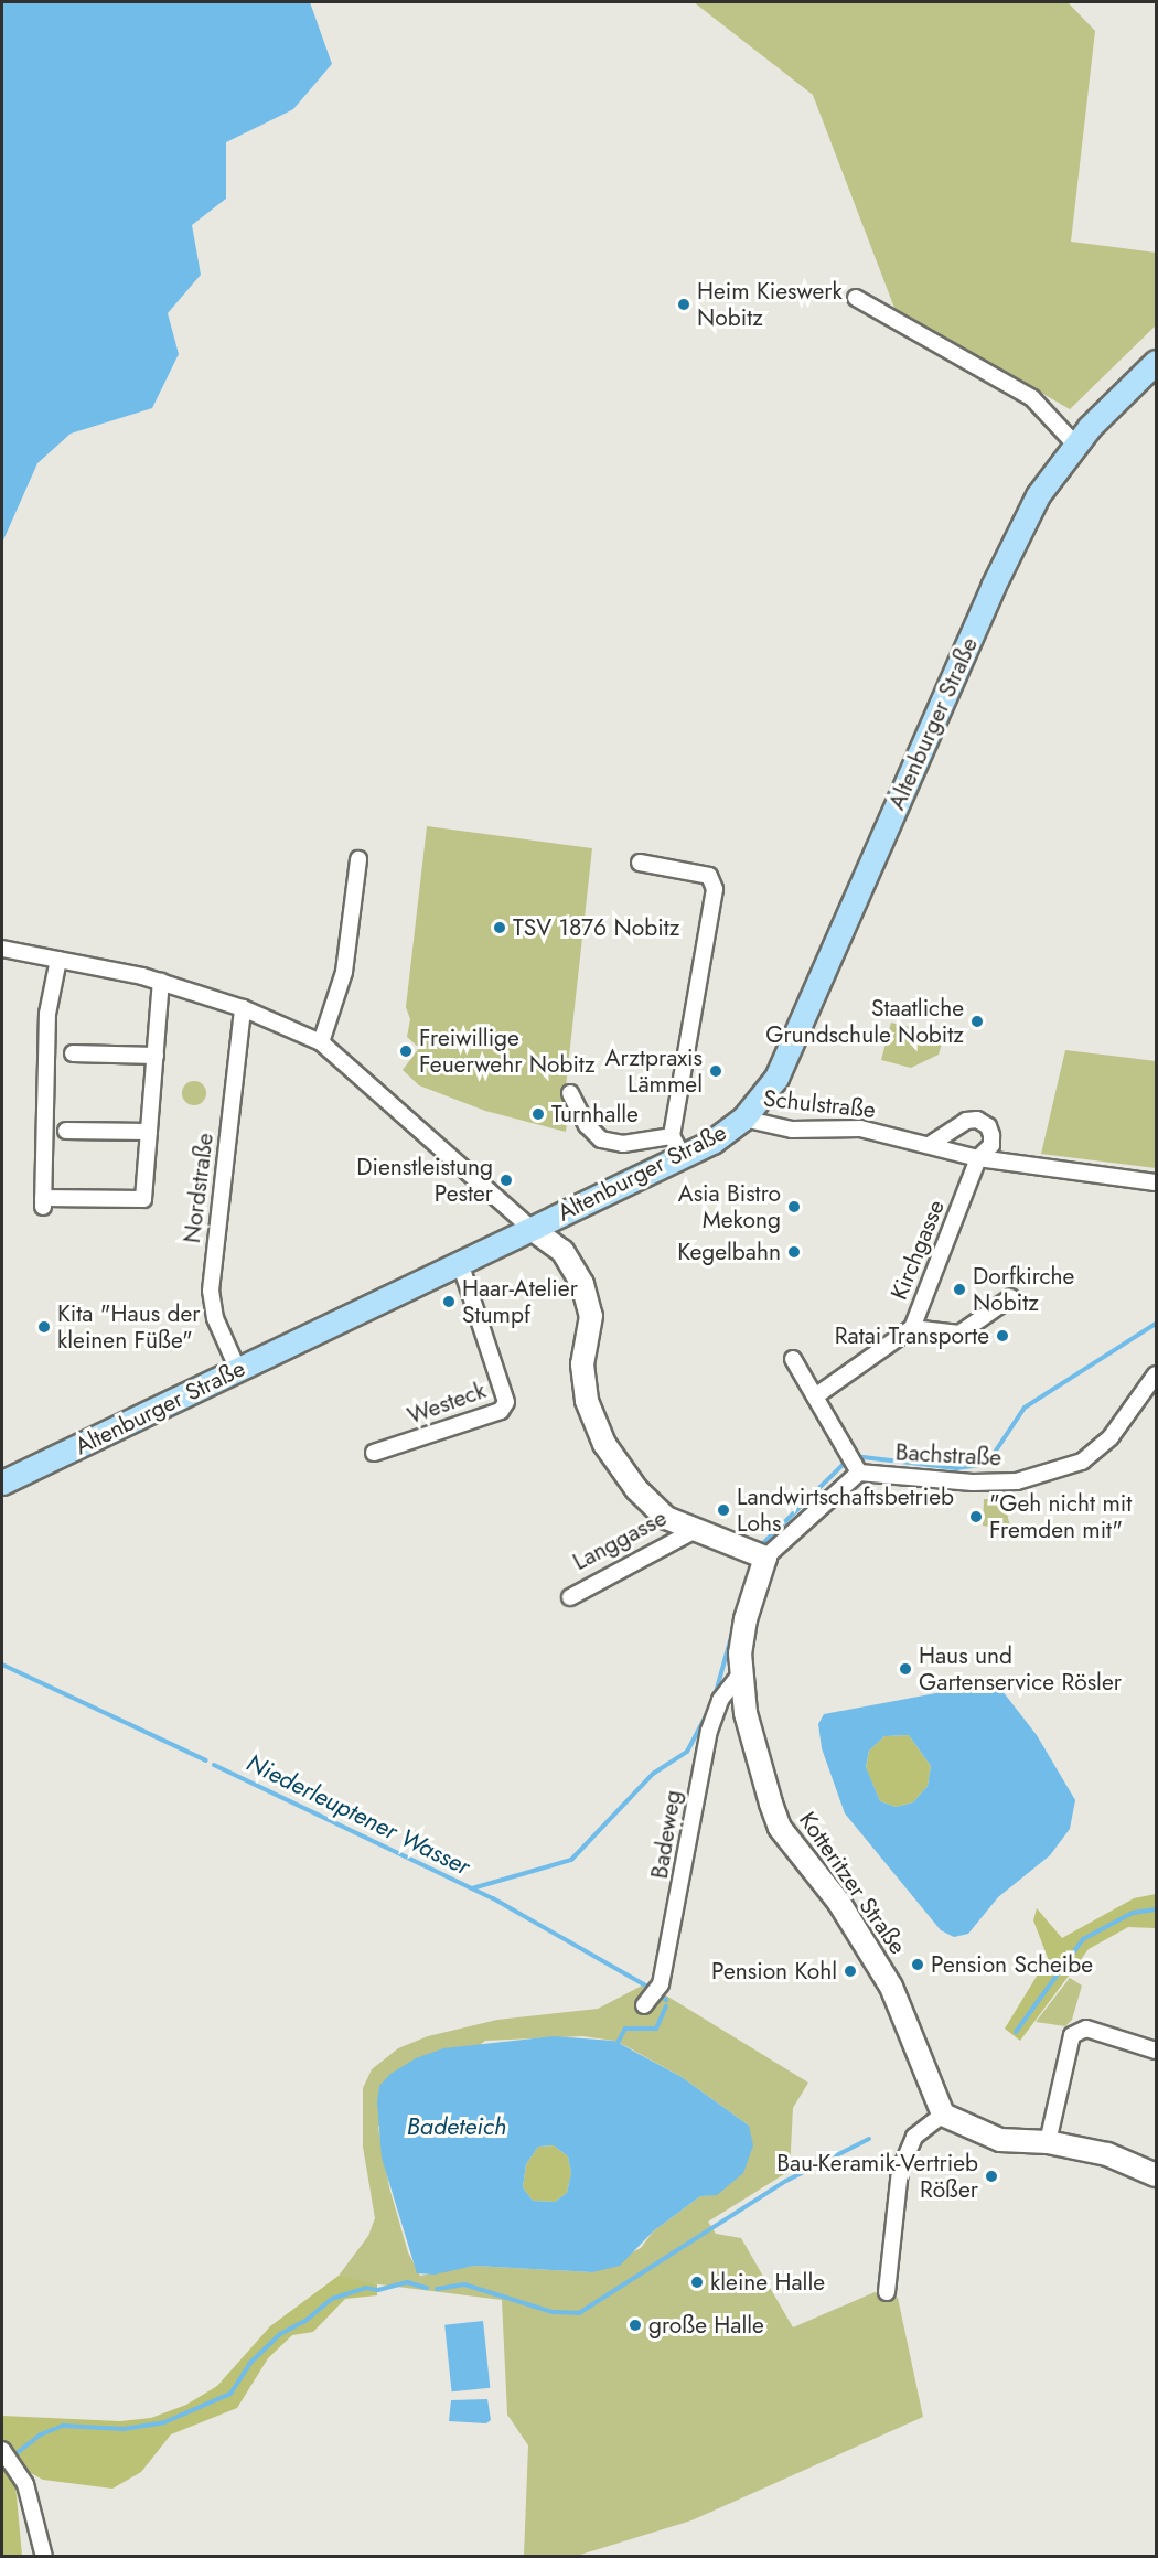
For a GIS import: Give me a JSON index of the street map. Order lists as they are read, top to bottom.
{
  "streets": {
    "main road": ["Altenburger Straße"],
    "street": [
      "Schulstraße",
      "Nordstraße",
      "Kirchgasse",
      "Westeck",
      "Bachstraße",
      "Langgasse",
      "Badeweg",
      "Kotteritzer Straße"
    ]
  },
  "crossings": [
    ["Altenburger Straße", "Schulstraße"],
    ["Altenburger Straße", "Nordstraße"],
    ["Altenburger Straße", "Westeck"],
    ["Altenburger Straße", "Langgasse"],
    ["Schulstraße", "Kirchgasse"],
    ["Langgasse", "Kotteritzer Straße"],
    ["Badeweg", "Kotteritzer Straße"]
  ],
  "water": ["Niederleuptener Wasser", "Badeteich"],
  "places": [
    "Heim Kieswerk Nobitz",
    "TSV 1876 Nobitz",
    "Staatliche Grundschule Nobitz",
    "Freiwillige Feuerwehr Nobitz",
    "Arztpraxis Lämmel",
    "Turnhalle",
    "Dienstleistung Pester",
    "Asia Bistro Mekong",
    "Kegelbahn",
    "Dorfkirche Nobitz",
    "Haar-Atelier Stumpf",
    "Kita \"Haus der kleinen Füße\"",
    "Ratai Transporte",
    "Landwirtschaftsbetrieb Lohs",
    "\"Geh nicht mit Fremden mit\"",
    "Haus und Gartenservice Rösler",
    "Pension Scheibe",
    "Pension Kohl",
    "Bau-Keramik-Vertrieb Rößer",
    "kleine Halle",
    "große Halle"
  ]
}
